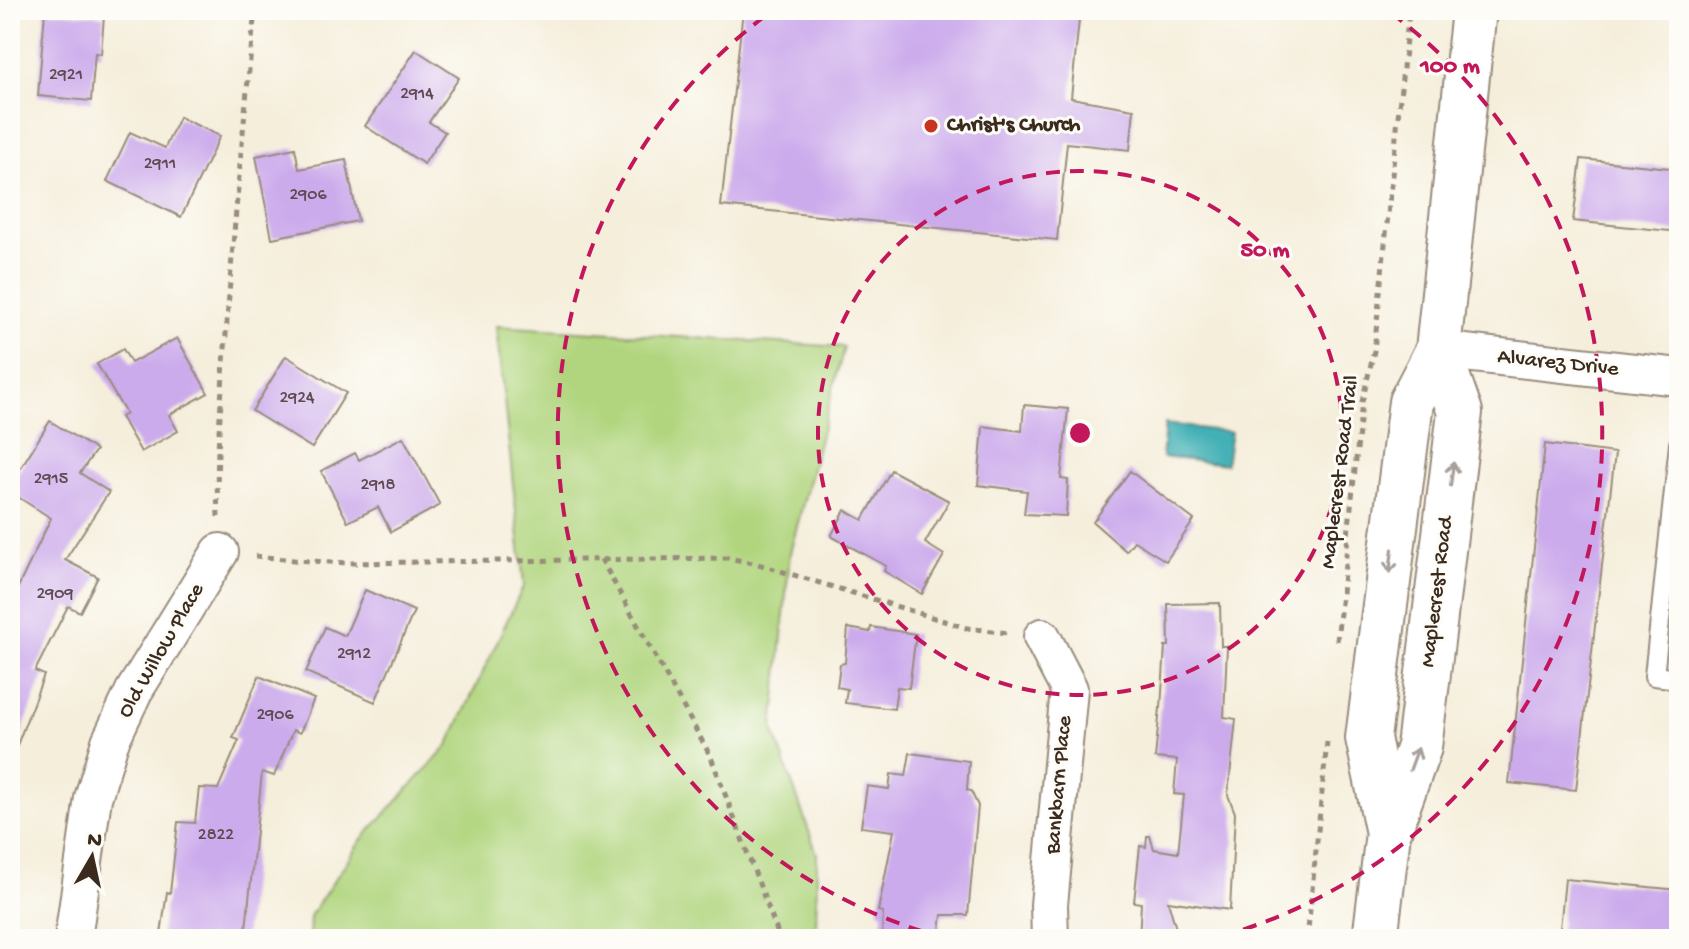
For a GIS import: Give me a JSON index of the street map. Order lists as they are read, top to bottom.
{
  "streets": {
    "main road": ["Maplecrest Road"],
    "street": ["Alvarez Drive", "Old Willow Place", "Bankbarn Place"],
    "path": ["Maplecrest Road Trail"]
  },
  "crossings": [
    ["Alvarez Drive", "Maplecrest Road"]
  ],
  "places": ["Christ's Church"],
  "house_numbers": [
    "2921",
    "2914",
    "2911",
    "2906",
    "2924",
    "2915",
    "2918",
    "2909",
    "2912",
    "2906",
    "2822"
  ],
  "north": "top",
  "rings": ["100 m", "50 m"]
}
